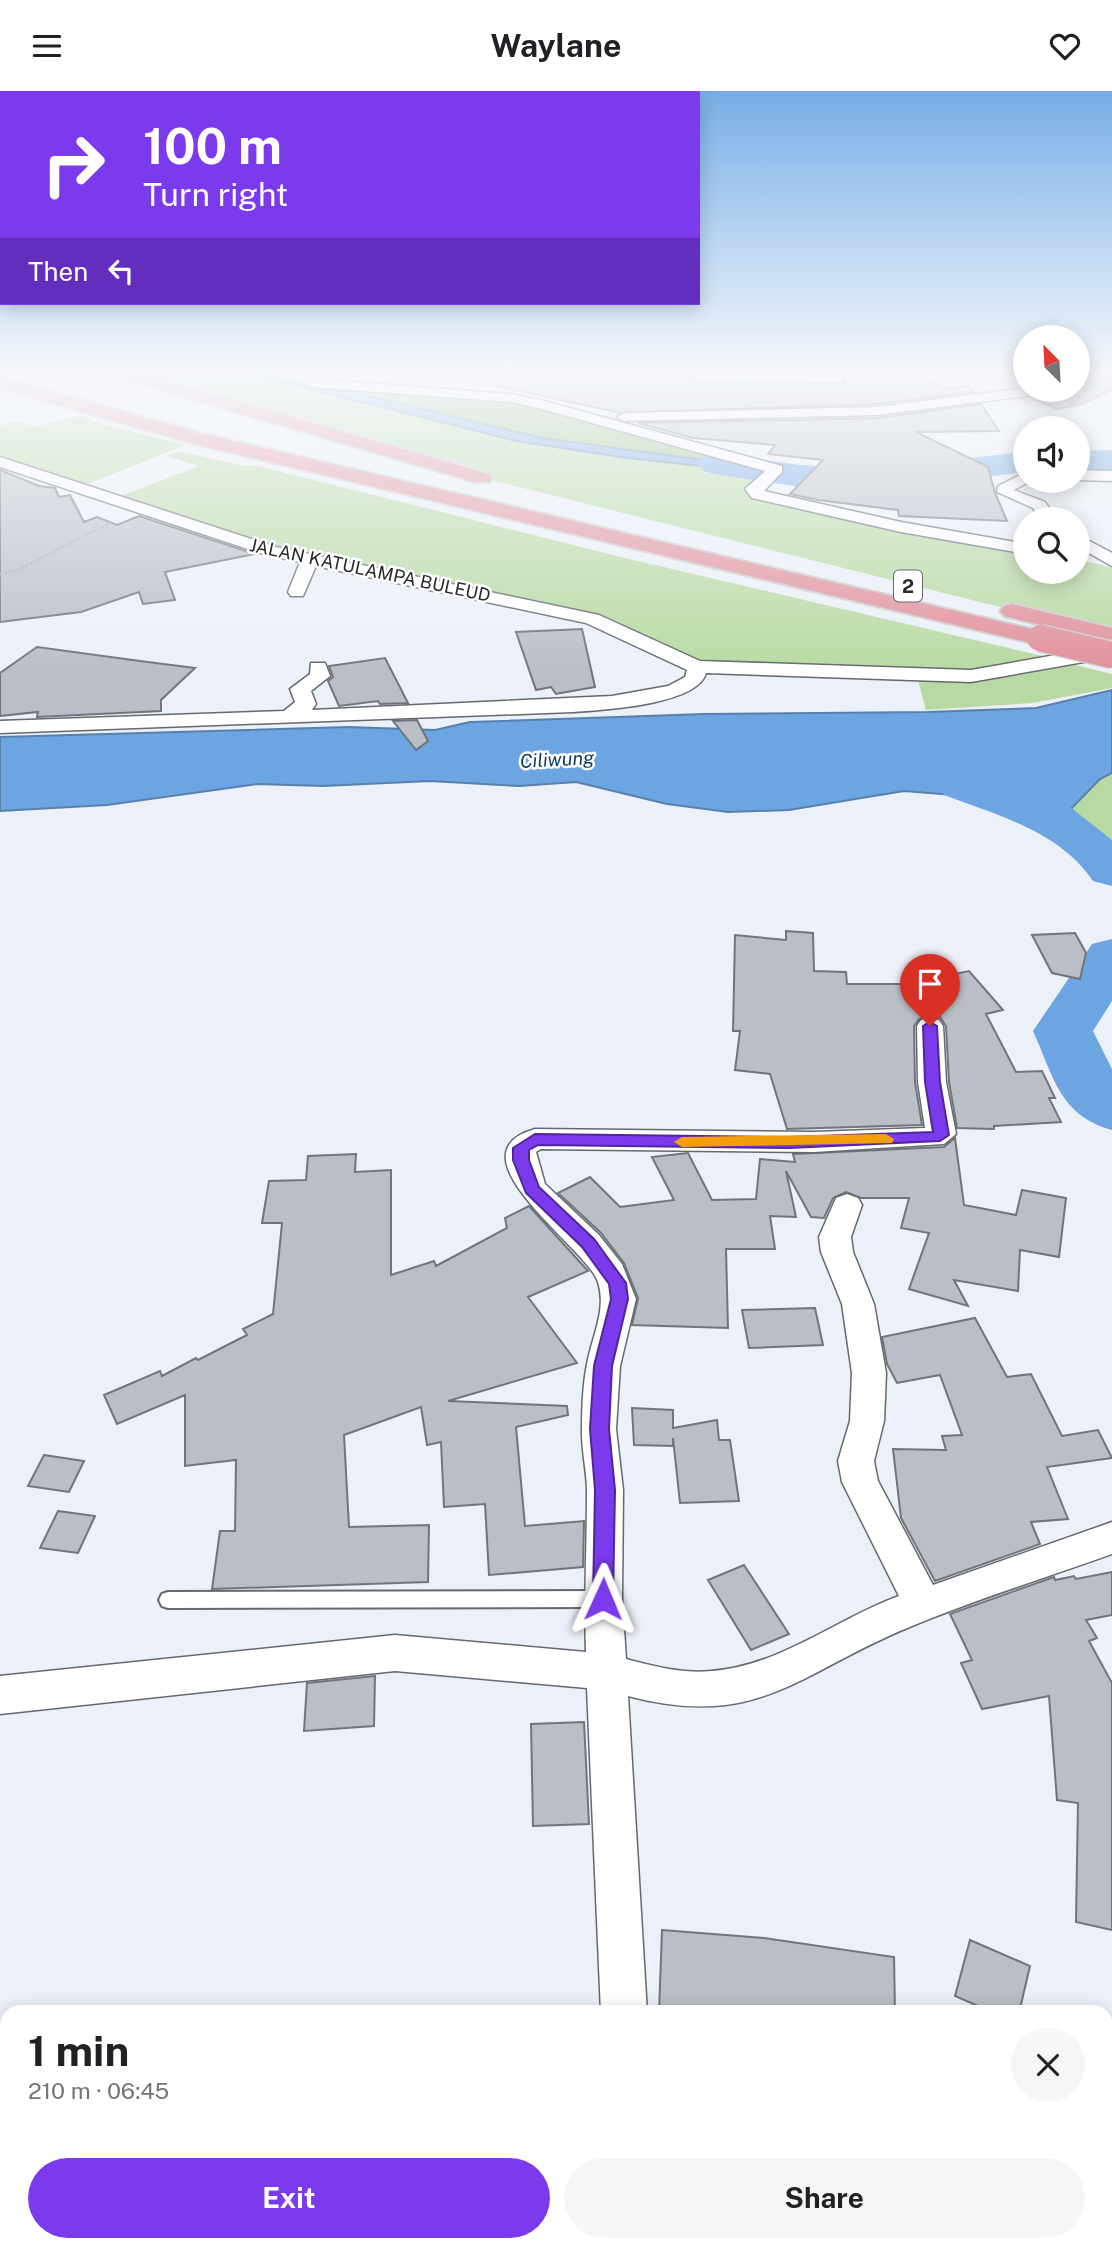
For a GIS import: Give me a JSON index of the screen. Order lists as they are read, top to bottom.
{
  "streets": {
    "highway": ["2"],
    "street": ["JALAN KATULAMPA BULEUD"]
  },
  "water": ["Ciliwung"],
  "north": "top left",
  "page": {
    "header": "Waylane",
    "turn": ["100 m", "Turn right"],
    "then": "Then",
    "heading": ["1 min", "210 m · 06:45"],
    "buttons": ["Exit", "Share"]
  }
}
